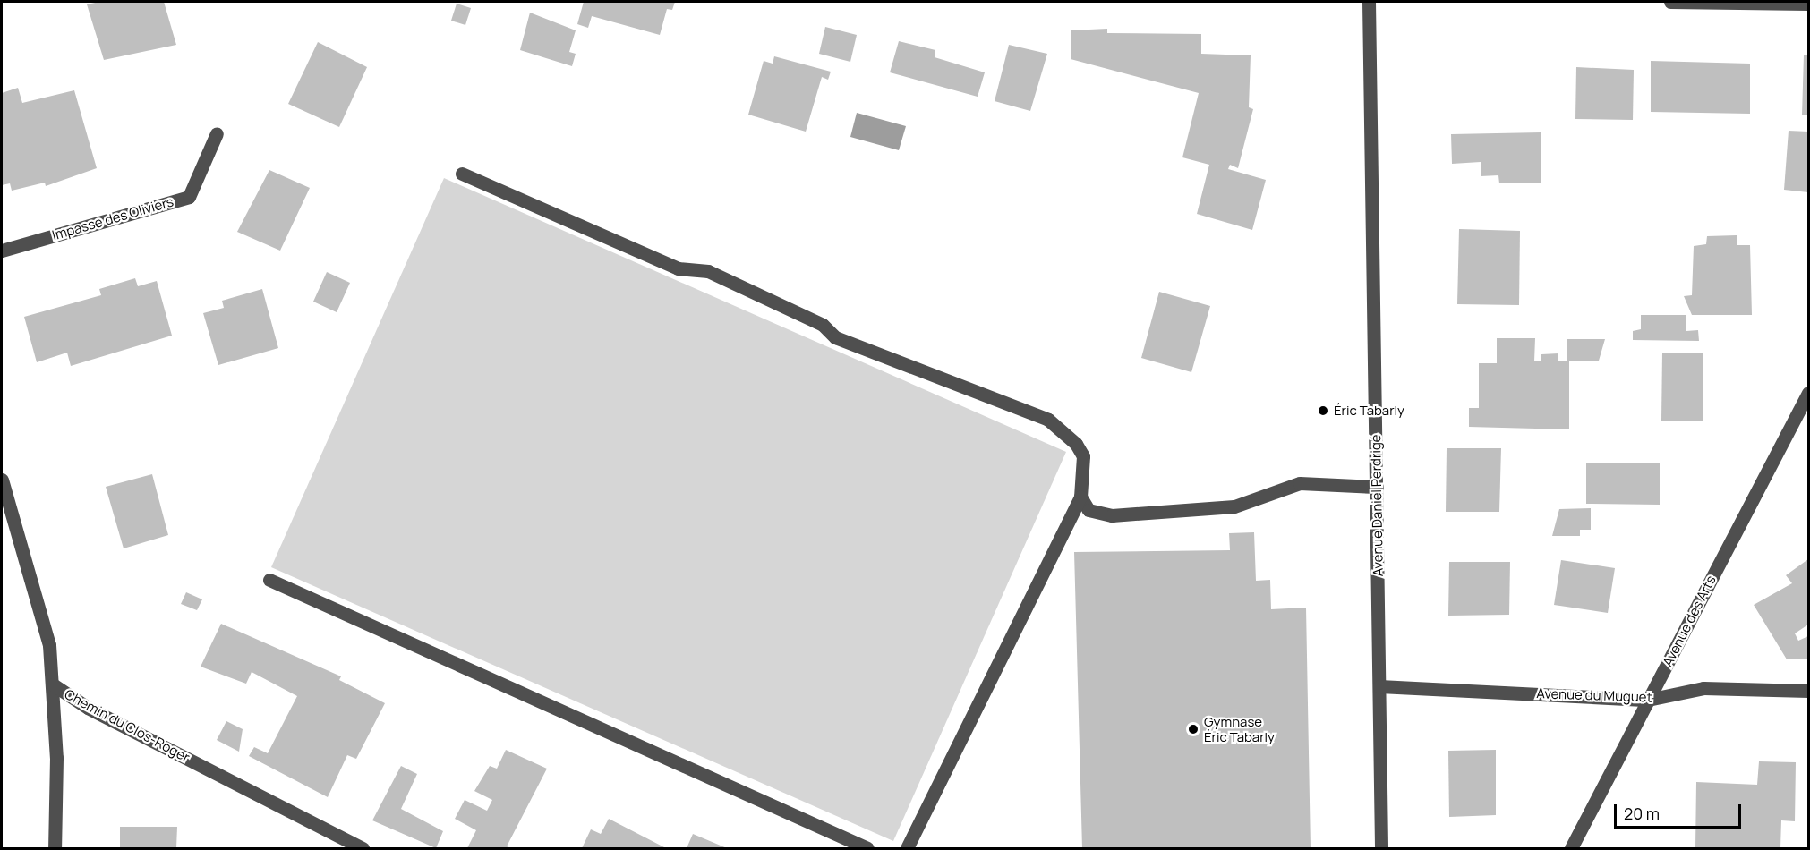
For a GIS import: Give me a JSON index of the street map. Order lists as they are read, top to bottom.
{
  "streets": {
    "street": [
      "Impasse des Oliviers",
      "Avenue Daniel Perdrigé",
      "Avenue des Arts",
      "Avenue du Muguet",
      "Chemin du Clos-Roger"
    ]
  },
  "crossings": [
    ["Avenue Daniel Perdrigé", "Avenue du Muguet"],
    ["Avenue des Arts", "Avenue du Muguet"]
  ],
  "places": ["Éric Tabarly", "Gymnase Éric Tabarly"],
  "scale_bar": "20 m"
}
